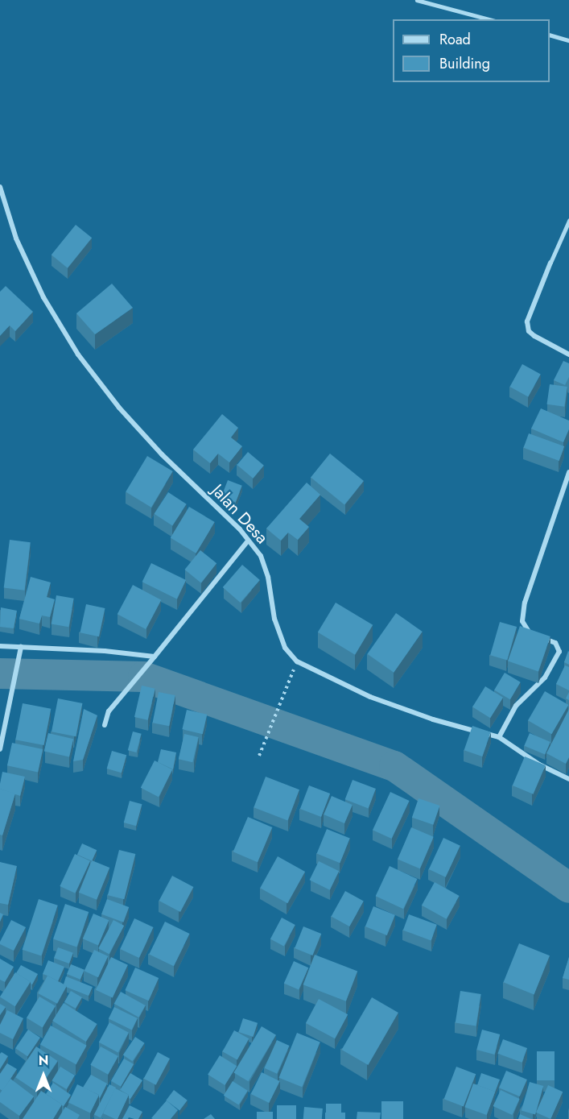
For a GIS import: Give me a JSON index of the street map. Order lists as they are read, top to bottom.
{
  "streets": {
    "street": ["Jalan Desa"]
  },
  "legend": ["Road", "Building"],
  "north": "top"
}
